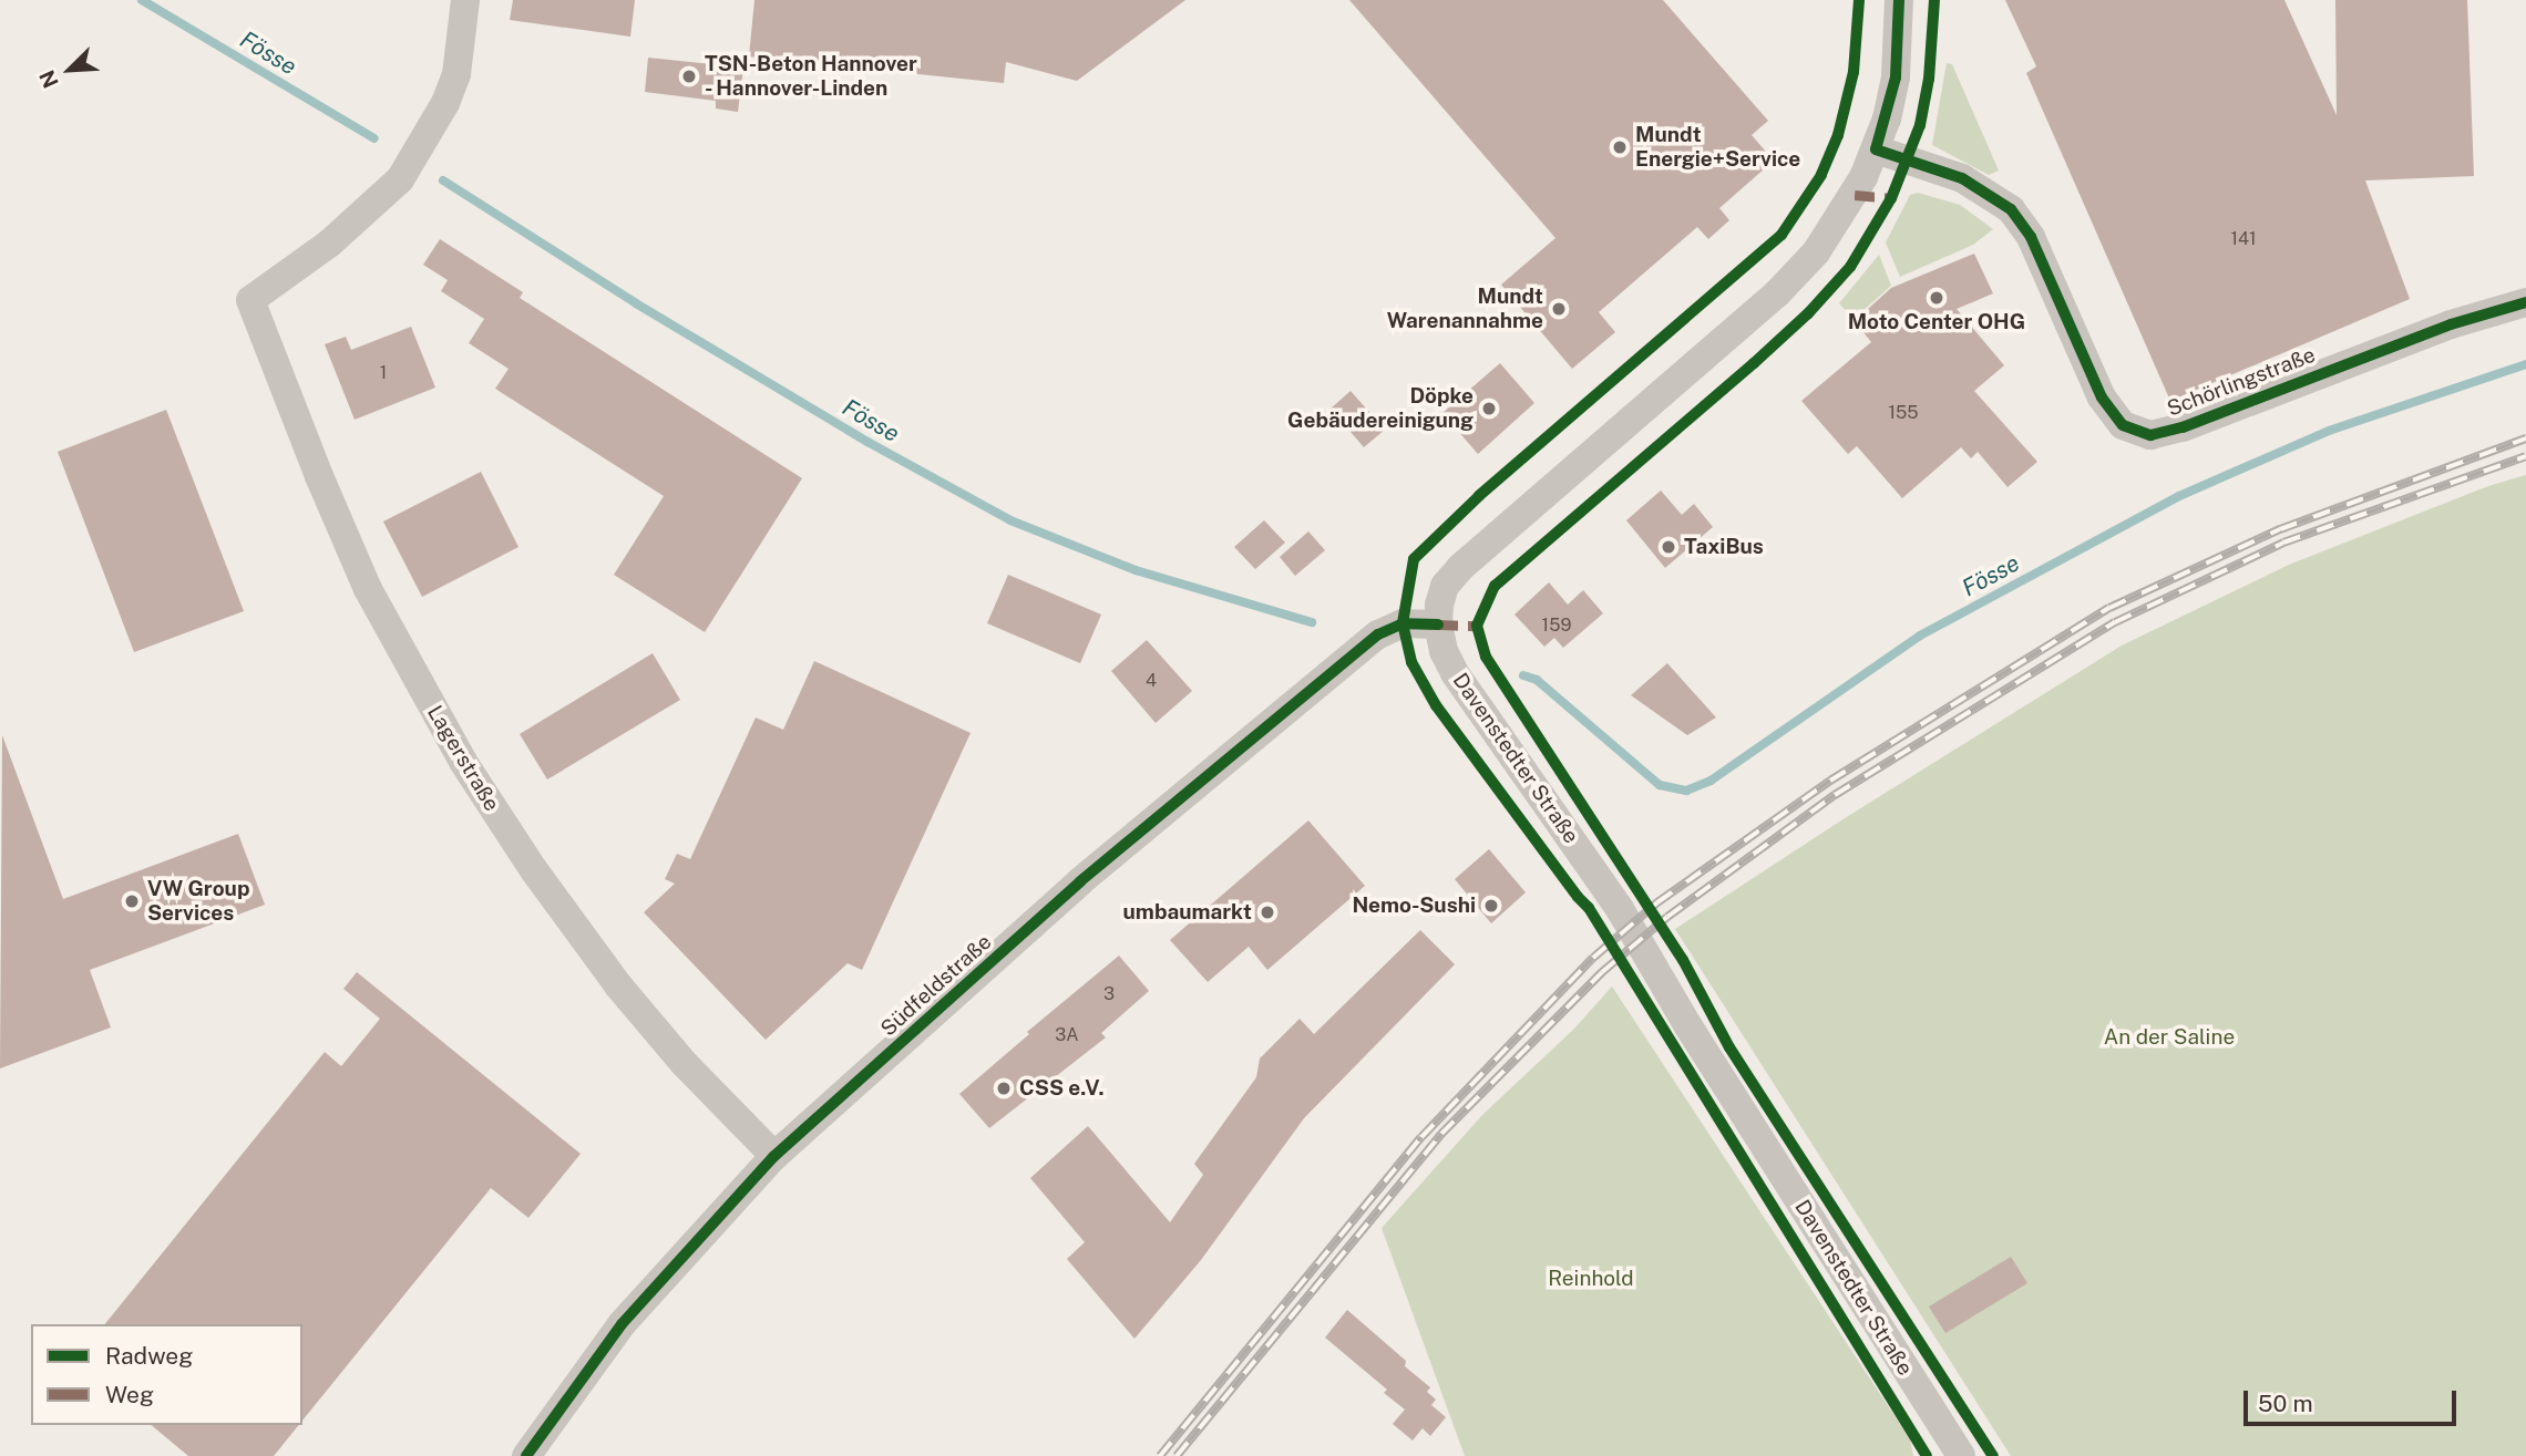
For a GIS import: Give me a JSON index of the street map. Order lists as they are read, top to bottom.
{
  "streets": {
    "street": [
      "Schörlingstraße",
      "Lagerstraße",
      "Davenstedter Straße",
      "Südfeldstraße"
    ]
  },
  "crossings": [
    ["Schörlingstraße", "Davenstedter Straße"],
    ["Lagerstraße", "Südfeldstraße"],
    ["Davenstedter Straße", "Südfeldstraße"]
  ],
  "water": ["Fösse"],
  "parks": ["An der Saline", "Reinhold"],
  "places": [
    "TSN-Beton Hannover - Hannover-Linden",
    "Mundt Energie+Service",
    "Moto Center OHG",
    "Mundt Warenannahme",
    "Döpke Gebäudereinigung",
    "TaxiBus",
    "VW Group Services",
    "Nemo-Sushi",
    "umbaumarkt",
    "CSS e.V."
  ],
  "house_numbers": [
    "141",
    "1",
    "155",
    "159",
    "4",
    "3",
    "3A"
  ],
  "legend": ["Radweg", "Weg"],
  "scale_bar": "50 m",
  "north": "bottom left"
}
